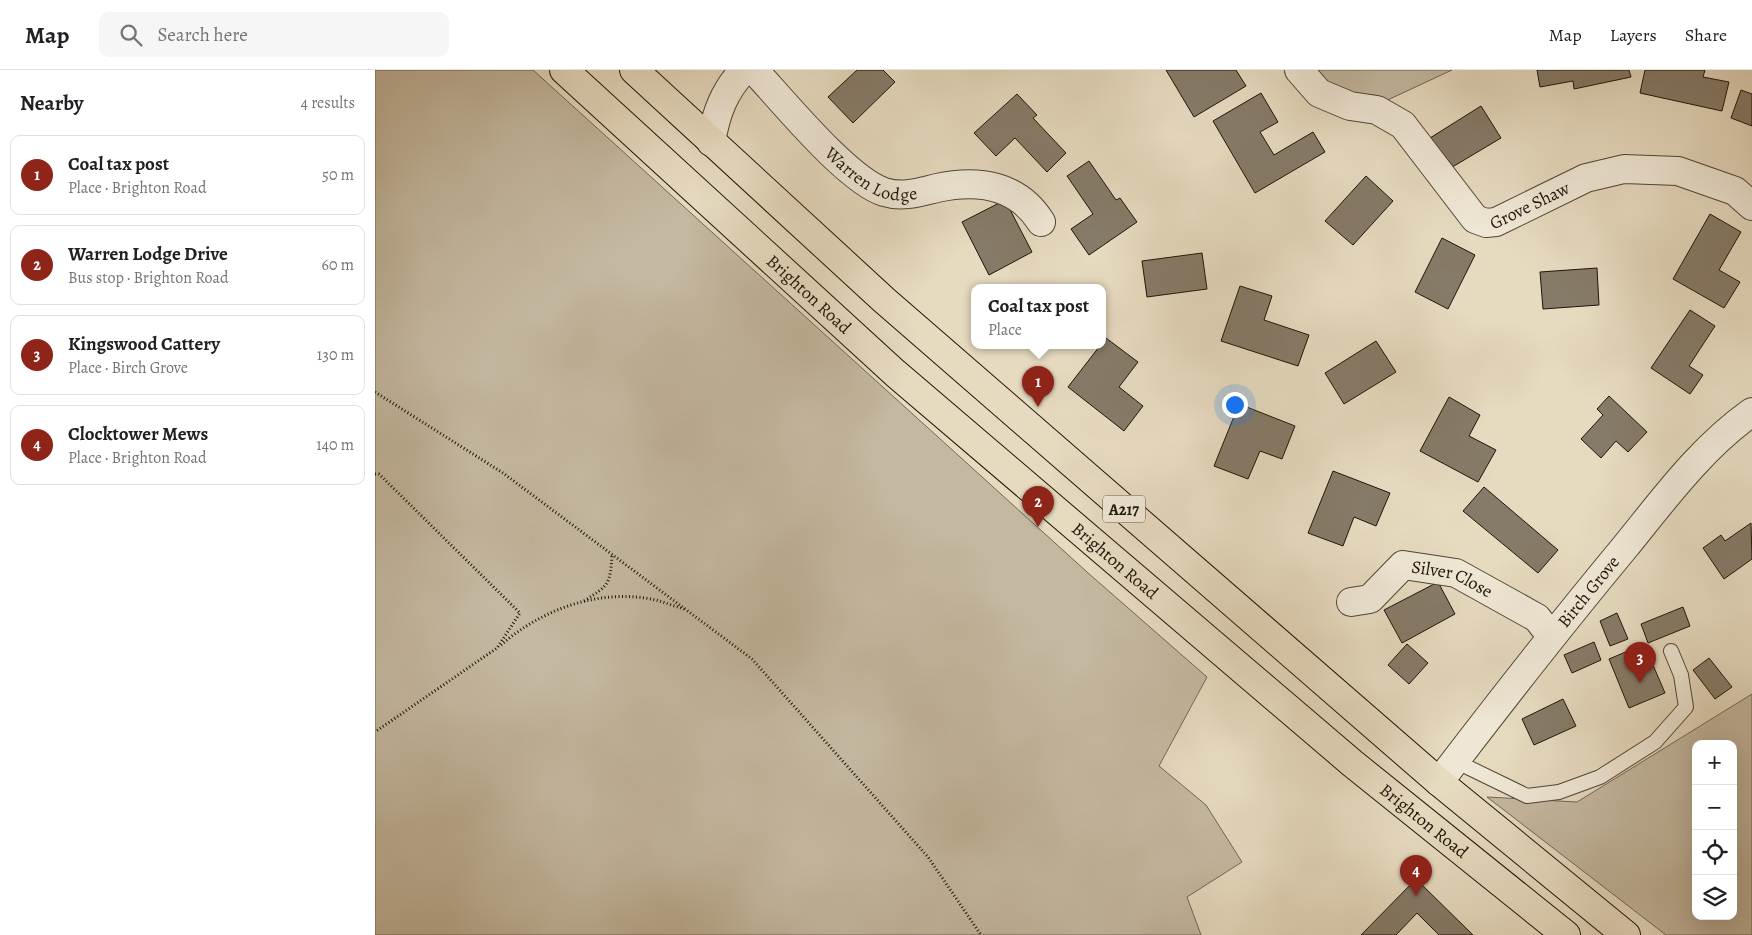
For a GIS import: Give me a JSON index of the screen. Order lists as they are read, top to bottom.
{
  "streets": {
    "highway": ["Brighton Road", "A217"],
    "street": [
      "Warren Lodge",
      "Grove Shaw",
      "Silver Close",
      "Birch Grove"
    ]
  },
  "crossings": [
    ["A217", "Birch Grove"],
    ["Silver Close", "Birch Grove"]
  ],
  "page": {
    "header": "Map",
    "search": "Search here",
    "nav": ["Map", "Layers", "Share"],
    "heading": ["Nearby", "4 results"],
    "list": [
      {
        "mark": "1",
        "name": "Coal tax post",
        "note": "Place · Brighton Road",
        "value": "50 m"
      },
      {
        "mark": "2",
        "name": "Warren Lodge Drive",
        "note": "Bus stop · Brighton Road",
        "value": "60 m"
      },
      {
        "mark": "3",
        "name": "Kingswood Cattery",
        "note": "Place · Birch Grove",
        "value": "130 m"
      },
      {
        "mark": "4",
        "name": "Clocktower Mews",
        "note": "Place · Brighton Road",
        "value": "140 m"
      }
    ],
    "popup": ["Coal tax post", "Place"],
    "pins": [
      "1",
      "2",
      "3",
      "4"
    ],
    "map_buttons": ["+", "−"]
  }
}
